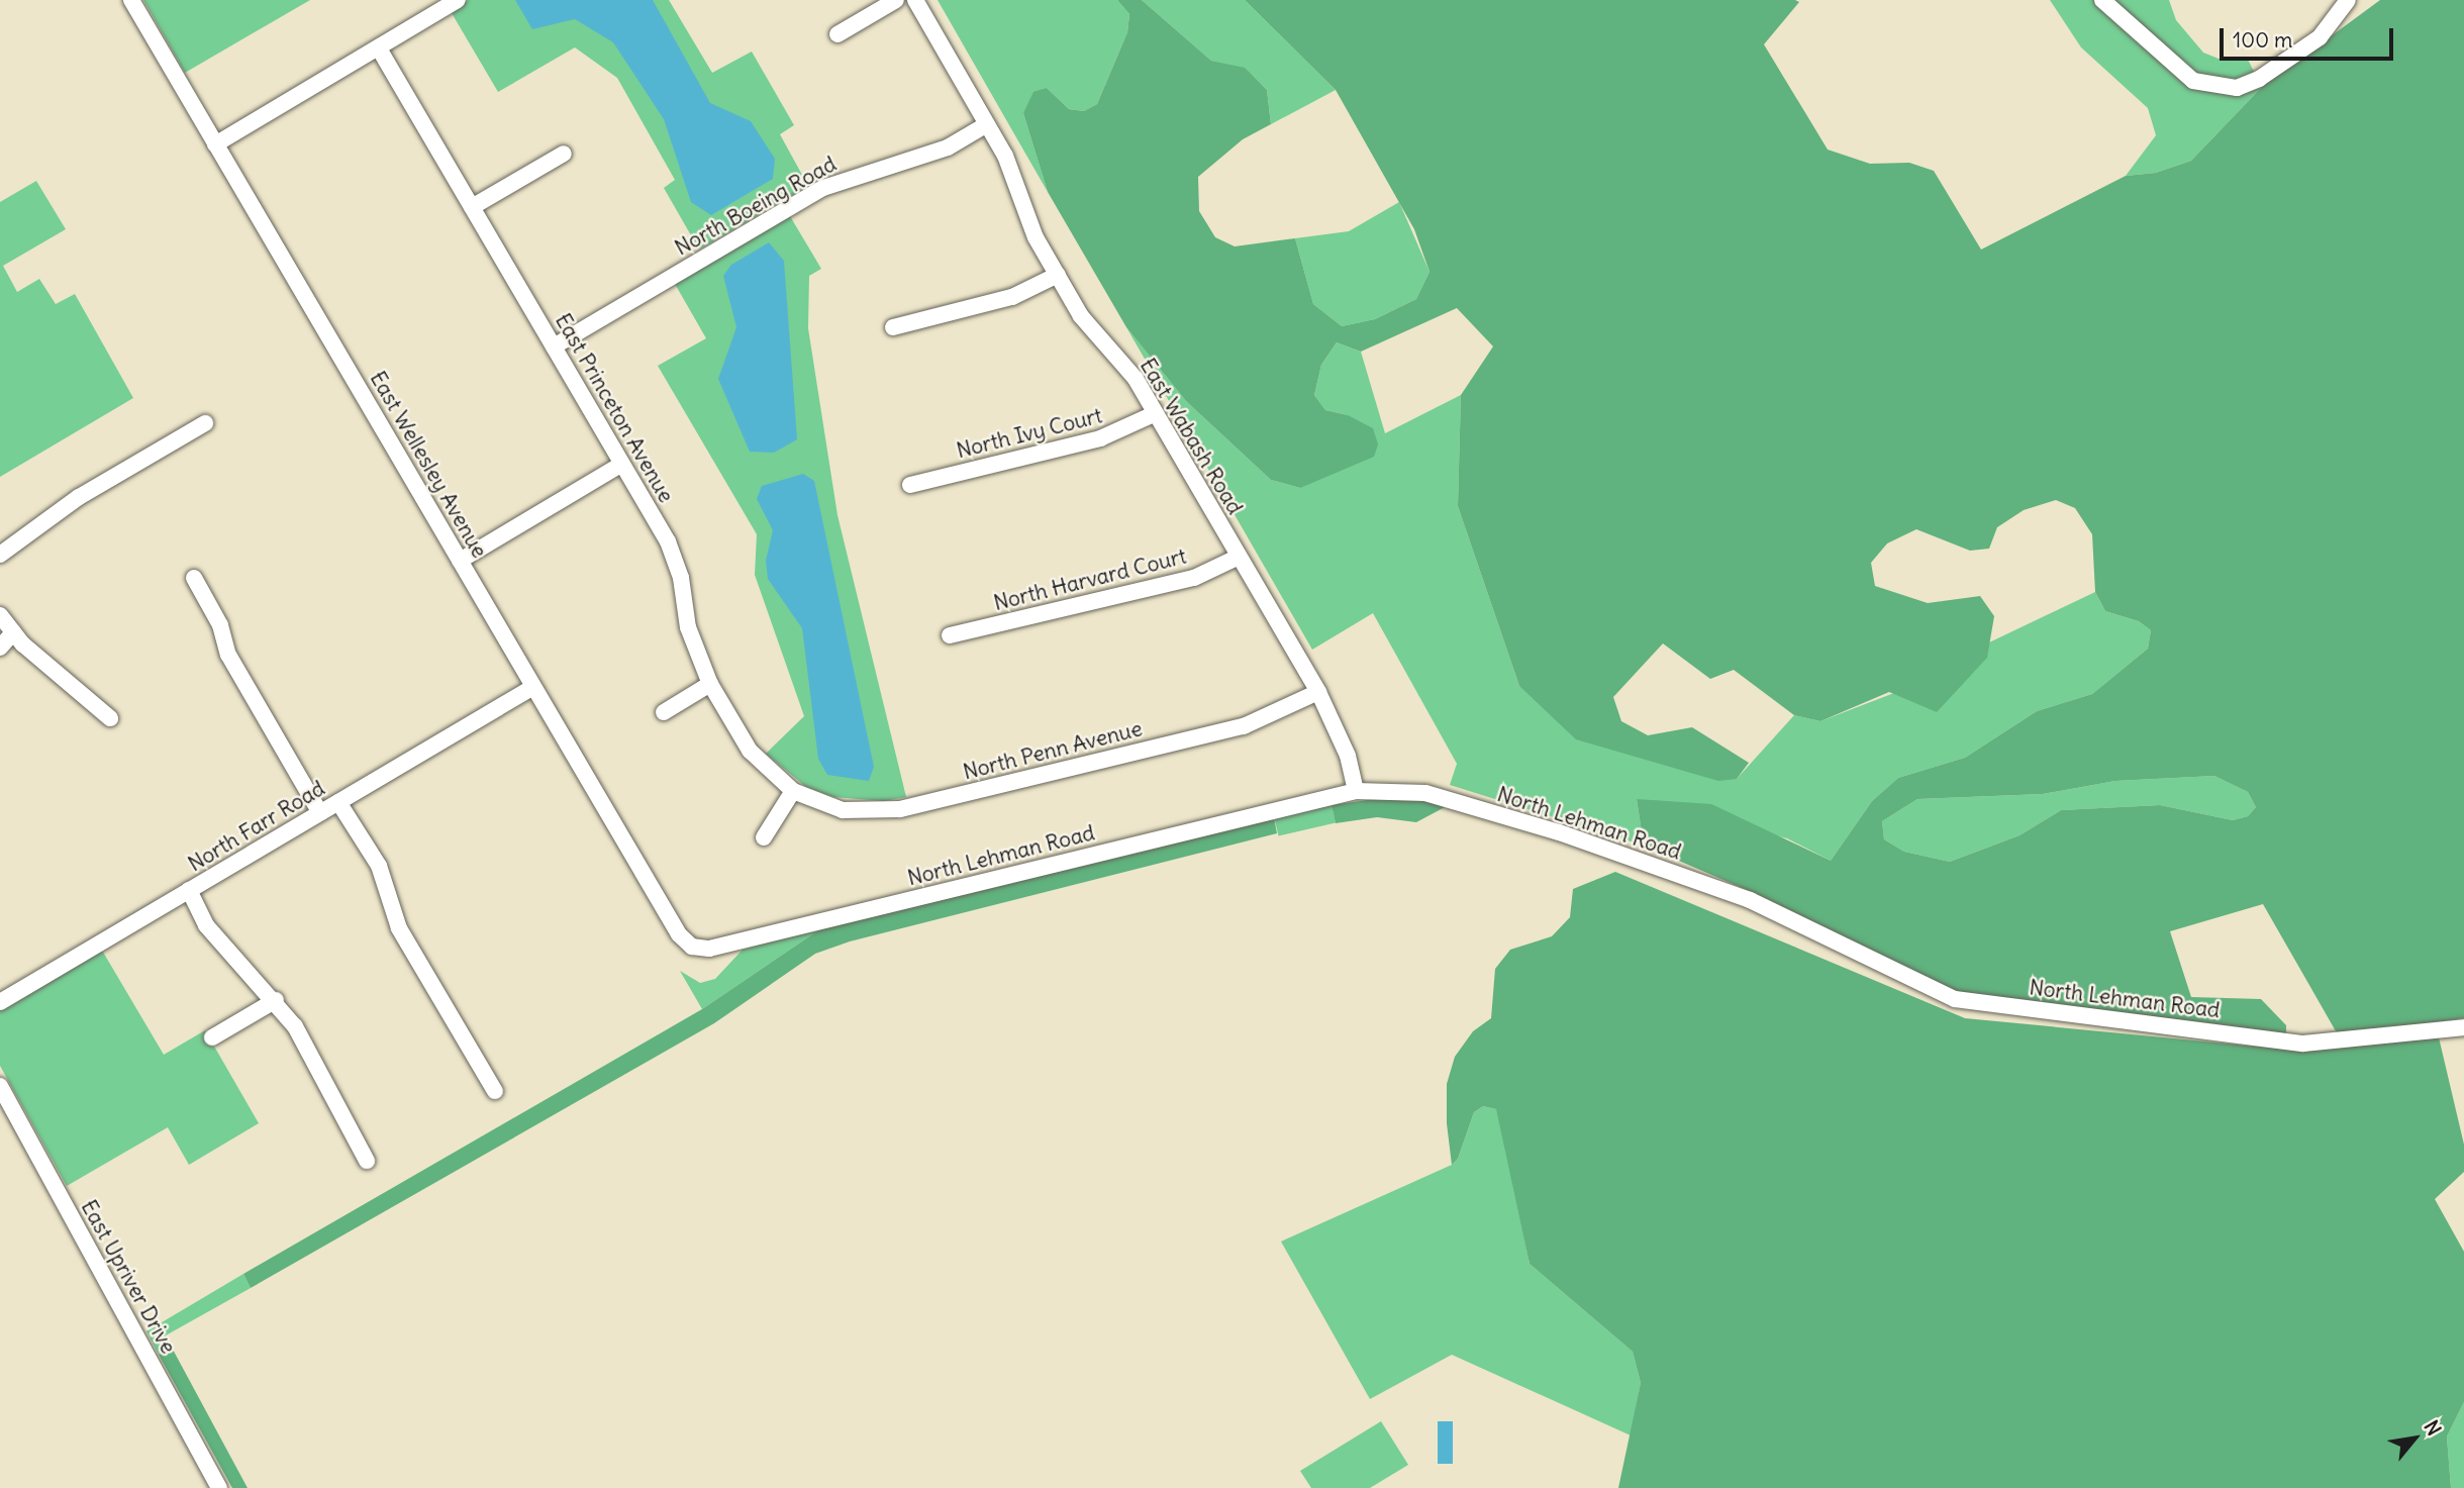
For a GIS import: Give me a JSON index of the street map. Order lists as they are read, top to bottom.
{
  "streets": {
    "street": [
      "North Boeing Road",
      "East Princeton Avenue",
      "North Ivy Court",
      "East Wabash Road",
      "East Wellesley Avenue",
      "North Harvard Court",
      "North Penn Avenue",
      "North Lehman Road",
      "North Farr Road",
      "East Upriver Drive"
    ]
  },
  "crossings": [
    ["North Boeing Road", "East Princeton Avenue"],
    ["North Boeing Road", "East Wabash Road"],
    ["East Princeton Avenue", "North Penn Avenue"],
    ["North Ivy Court", "East Wabash Road"],
    ["East Wabash Road", "North Harvard Court"],
    ["East Wabash Road", "North Penn Avenue"],
    ["East Wabash Road", "North Lehman Road"],
    ["East Wellesley Avenue", "North Lehman Road"],
    ["East Wellesley Avenue", "North Farr Road"]
  ],
  "scale_bar": "100 m",
  "north": "top right"
}
